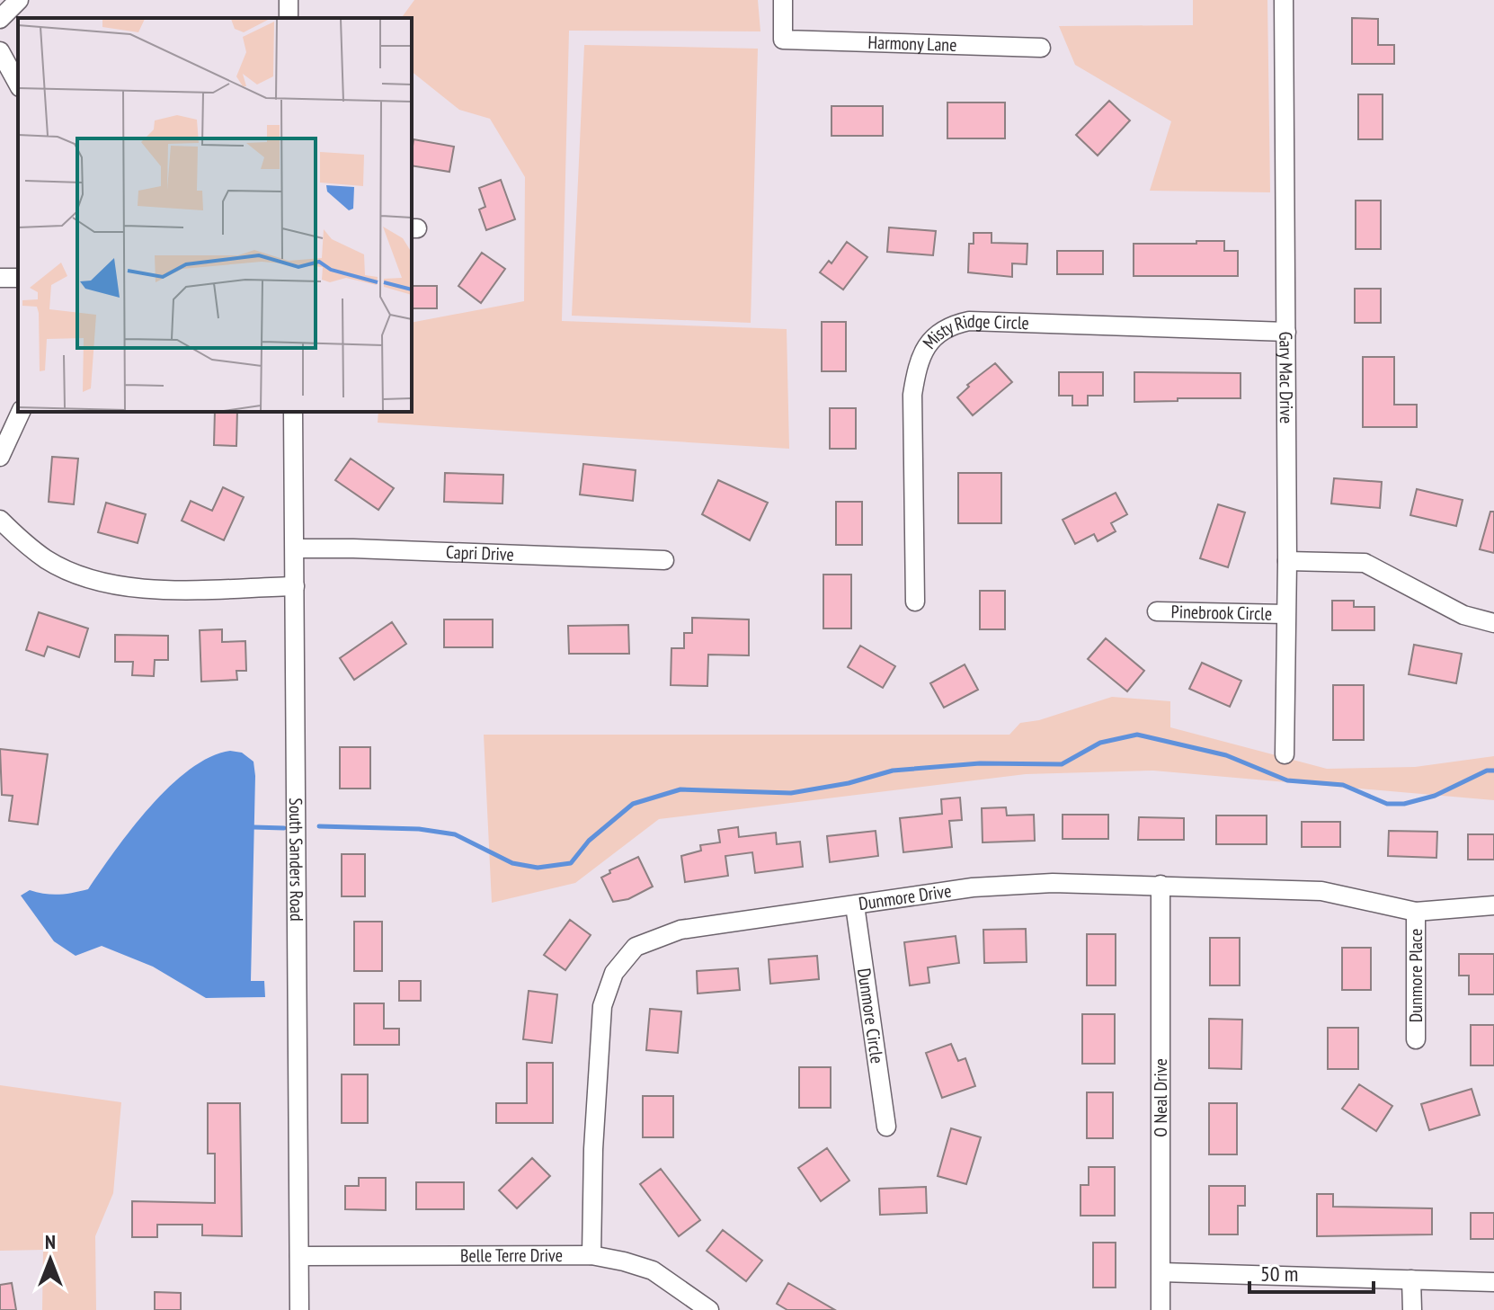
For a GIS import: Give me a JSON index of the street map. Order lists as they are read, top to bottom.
{
  "streets": {
    "street": [
      "Harmony Lane",
      "Misty Ridge Circle",
      "Gary Mac Drive",
      "Capri Drive",
      "Pinebrook Circle",
      "South Sanders Road",
      "Dunmore Drive",
      "Dunmore Place",
      "Dunmore Circle",
      "O Neal Drive",
      "Belle Terre Drive"
    ]
  },
  "crossings": [
    ["Misty Ridge Circle", "Gary Mac Drive"],
    ["Gary Mac Drive", "Pinebrook Circle"],
    ["Capri Drive", "South Sanders Road"],
    ["South Sanders Road", "Belle Terre Drive"],
    ["Dunmore Drive", "Dunmore Place"],
    ["Dunmore Drive", "Dunmore Circle"],
    ["Dunmore Drive", "O Neal Drive"],
    ["Dunmore Drive", "Belle Terre Drive"]
  ],
  "scale_bar": "50 m",
  "north": "top"
}
